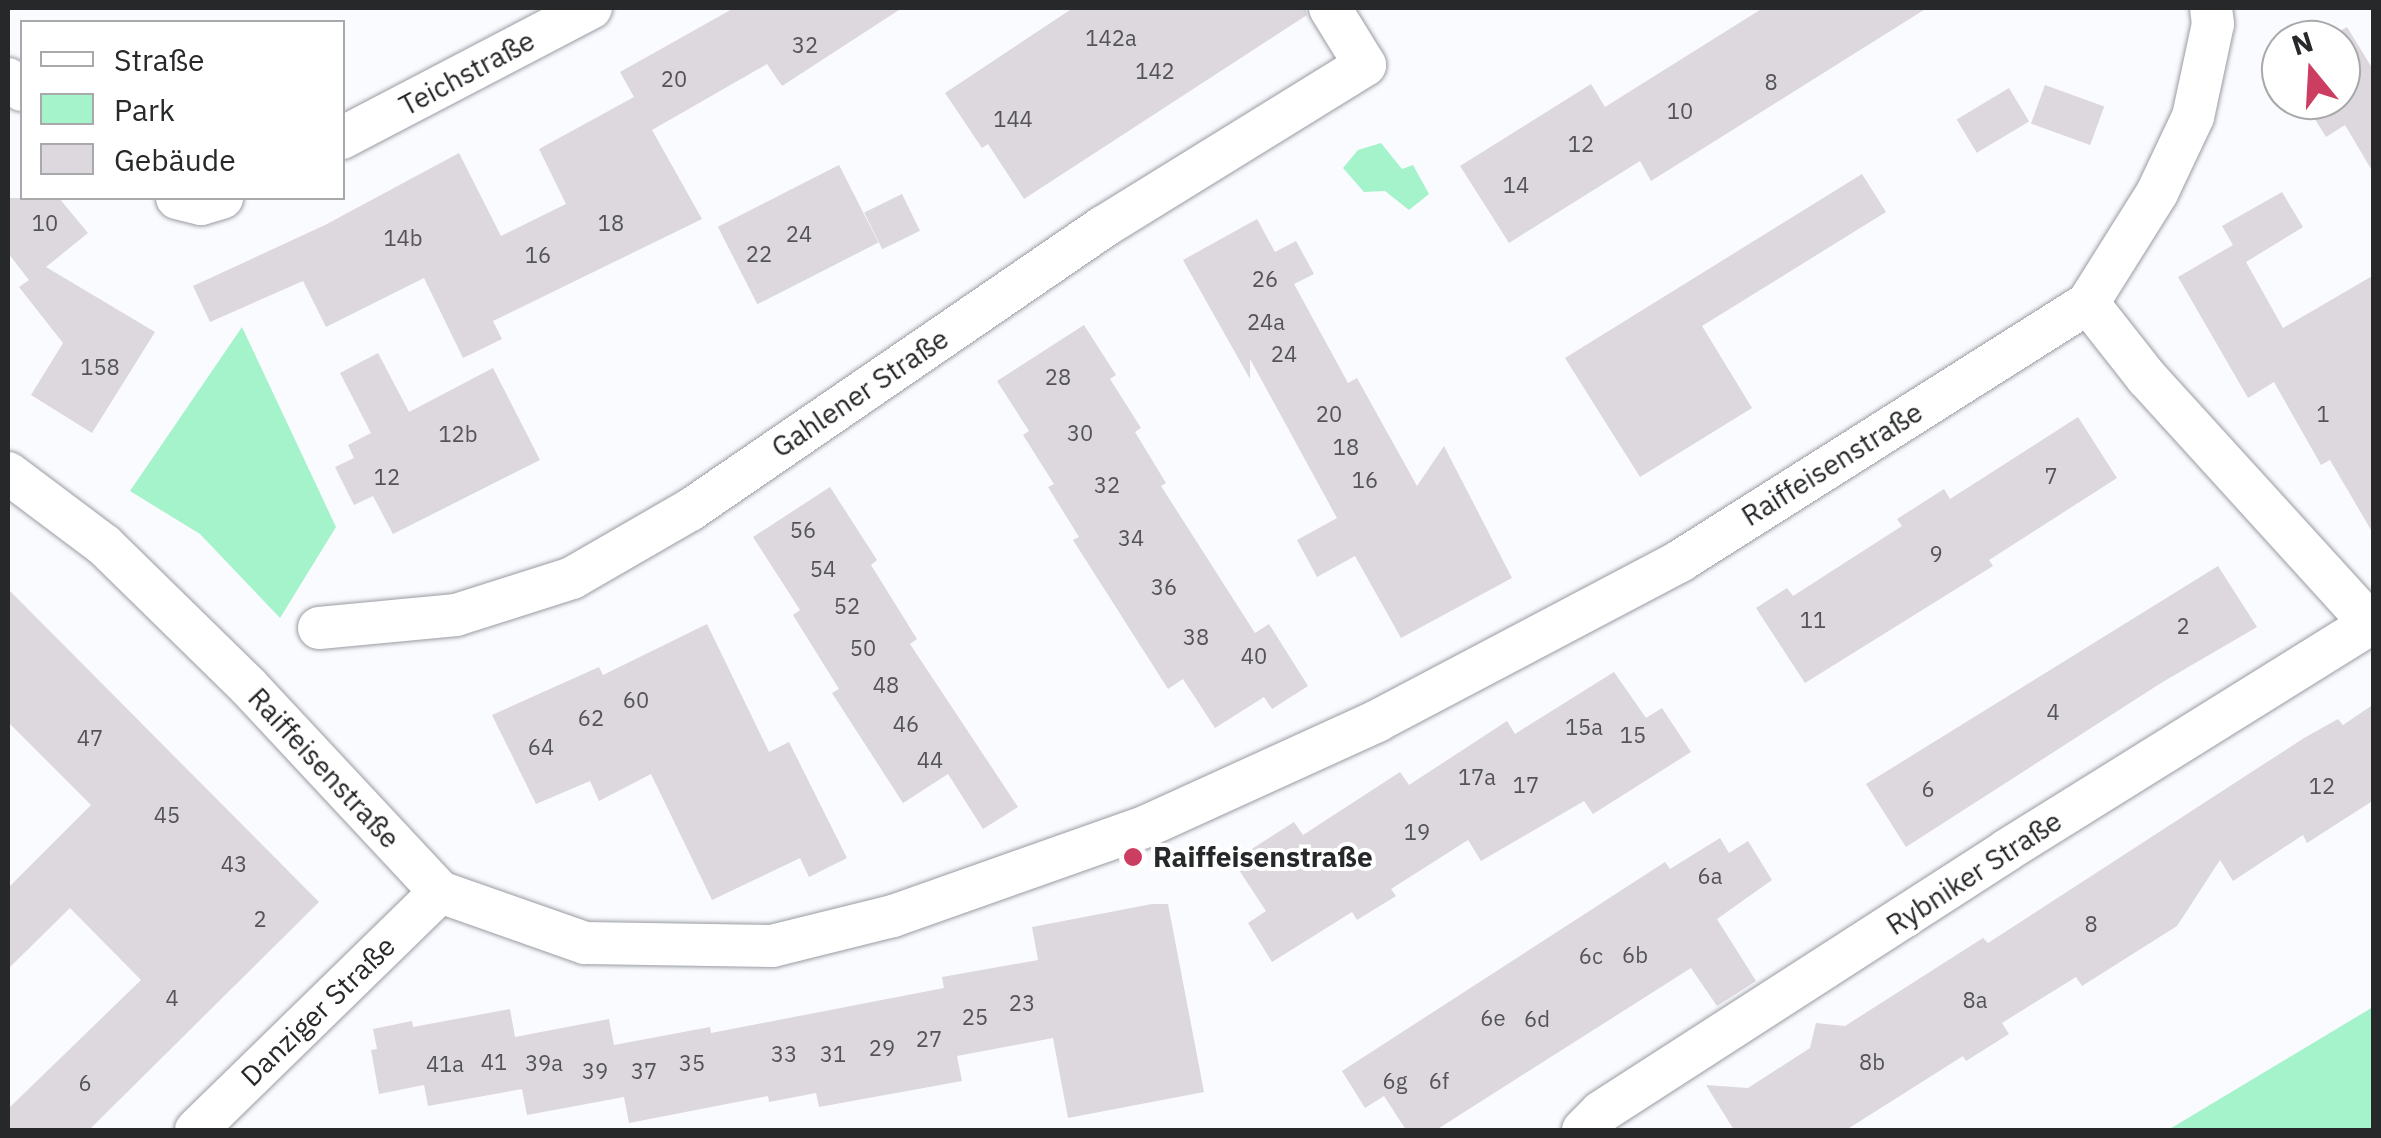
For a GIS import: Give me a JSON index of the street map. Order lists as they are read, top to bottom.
{
  "streets": {
    "street": [
      "Teichstraße",
      "Gahlener Straße",
      "Raiffeisenstraße",
      "Rybniker Straße",
      "Danziger Straße"
    ]
  },
  "crossings": [
    ["Raiffeisenstraße", "Rybniker Straße"],
    ["Raiffeisenstraße", "Danziger Straße"]
  ],
  "places": ["Raiffeisenstraße"],
  "house_numbers": [
    "142a",
    "32",
    "142",
    "20",
    "8",
    "10",
    "144",
    "12",
    "14",
    "10",
    "18",
    "24",
    "14b",
    "22",
    "16",
    "26",
    "24a",
    "24",
    "158",
    "28",
    "20",
    "1",
    "30",
    "12b",
    "18",
    "7",
    "12",
    "16",
    "32",
    "56",
    "34",
    "9",
    "54",
    "36",
    "52",
    "11",
    "2",
    "38",
    "50",
    "40",
    "48",
    "60",
    "4",
    "62",
    "46",
    "15a",
    "15",
    "47",
    "64",
    "44",
    "17a",
    "17",
    "12",
    "6",
    "45",
    "19",
    "43",
    "6a",
    "2",
    "8",
    "6b",
    "6c",
    "4",
    "8a",
    "23",
    "25",
    "6e",
    "6d",
    "27",
    "29",
    "33",
    "31",
    "41",
    "8b",
    "39a",
    "35",
    "41a",
    "39",
    "37",
    "6g",
    "6f",
    "6"
  ],
  "legend": ["Straße", "Park", "Gebäude"],
  "north": "top"
}
